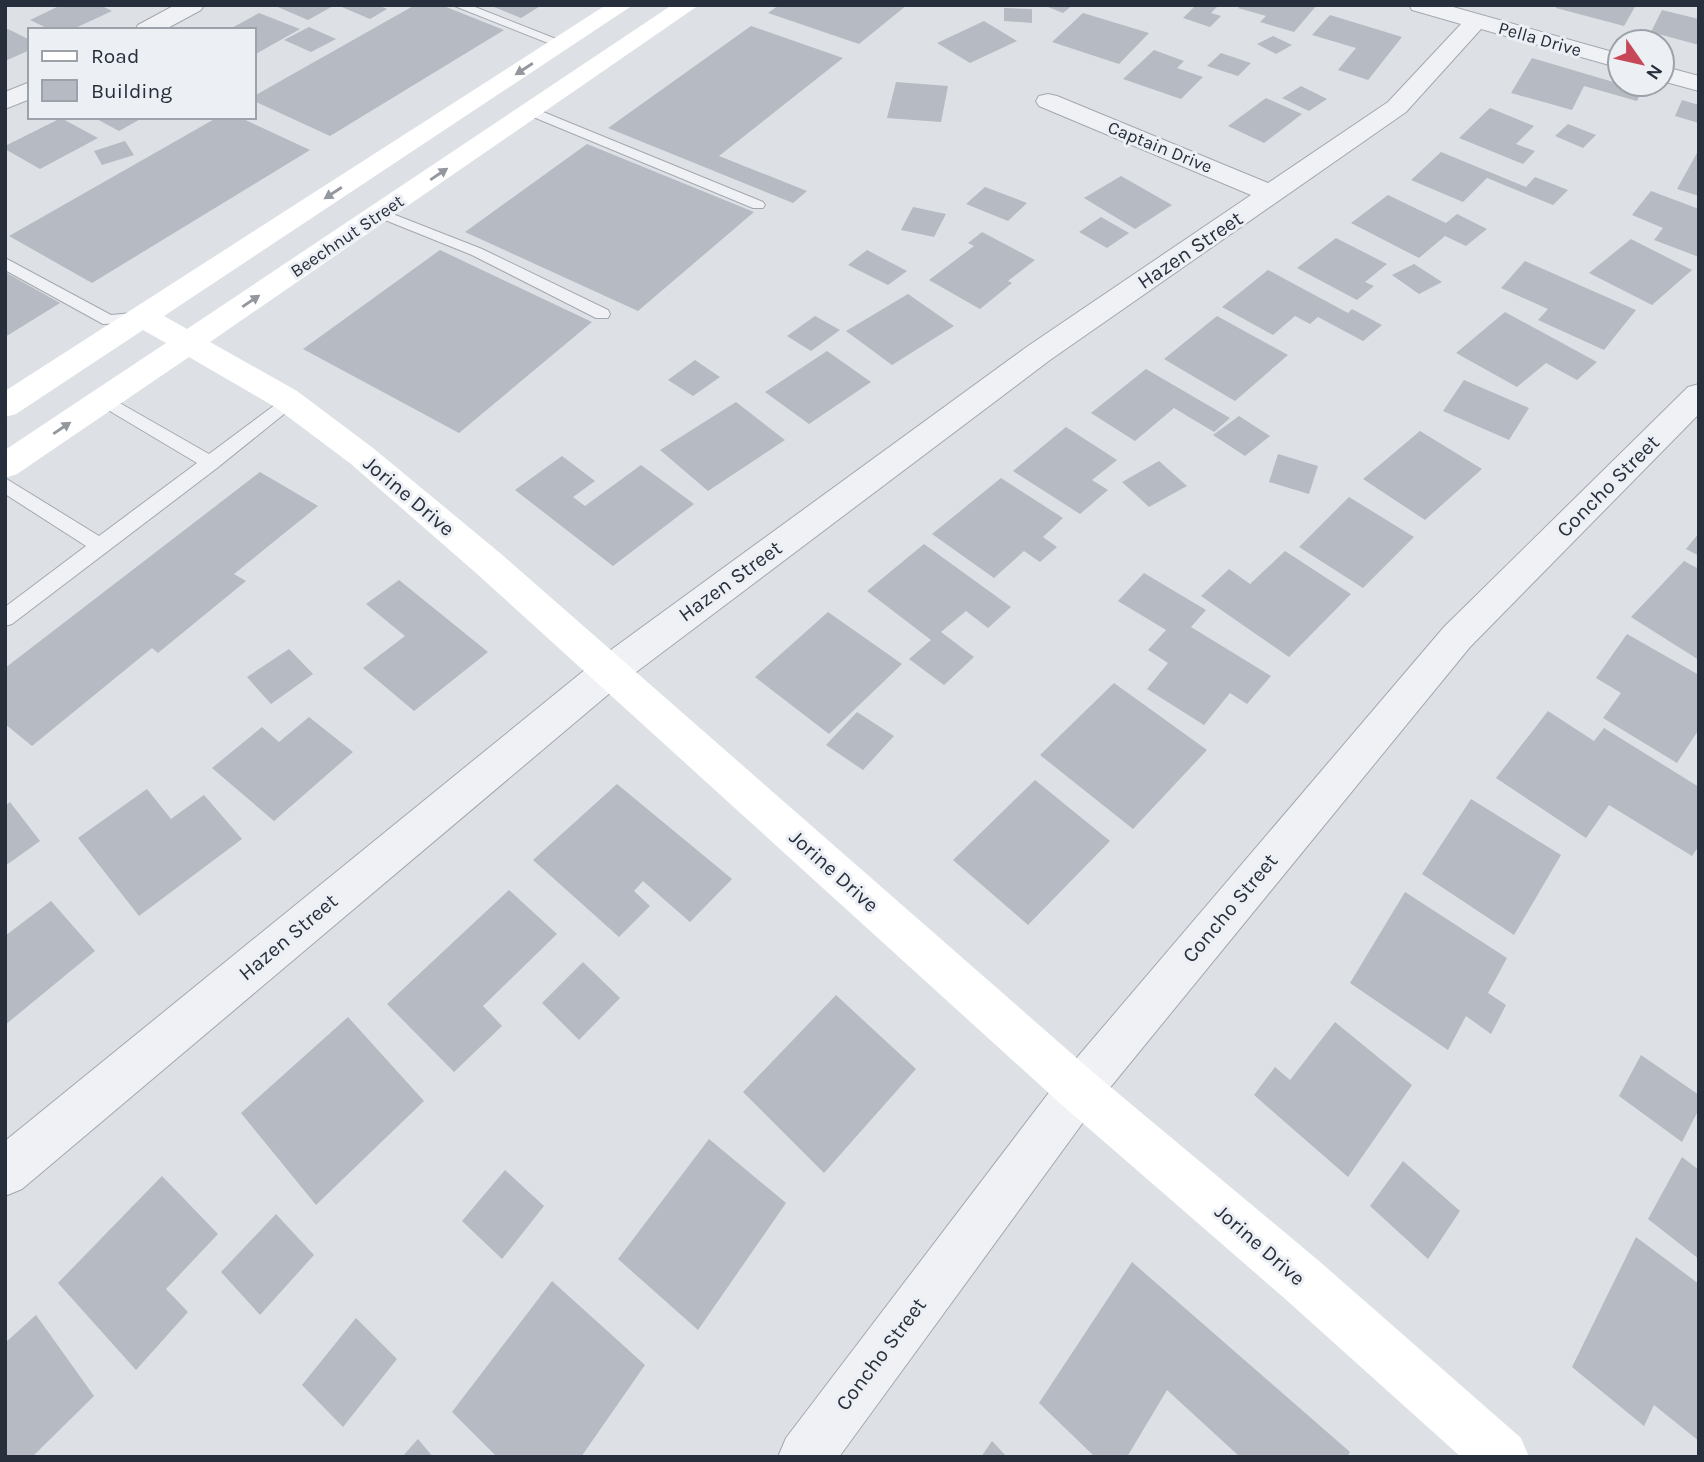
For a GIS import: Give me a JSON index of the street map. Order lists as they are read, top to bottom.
{
  "streets": {
    "main road": ["Beechnut Street", "Jorine Drive"],
    "street": [
      "Pella Drive",
      "Captain Drive",
      "Hazen Street",
      "Concho Street"
    ]
  },
  "crossings": [
    ["Pella Drive", "Hazen Street"],
    ["Captain Drive", "Hazen Street"],
    ["Beechnut Street", "Jorine Drive"],
    ["Hazen Street", "Jorine Drive"],
    ["Concho Street", "Jorine Drive"]
  ],
  "legend": ["Road", "Building"],
  "north": "bottom right"
}
